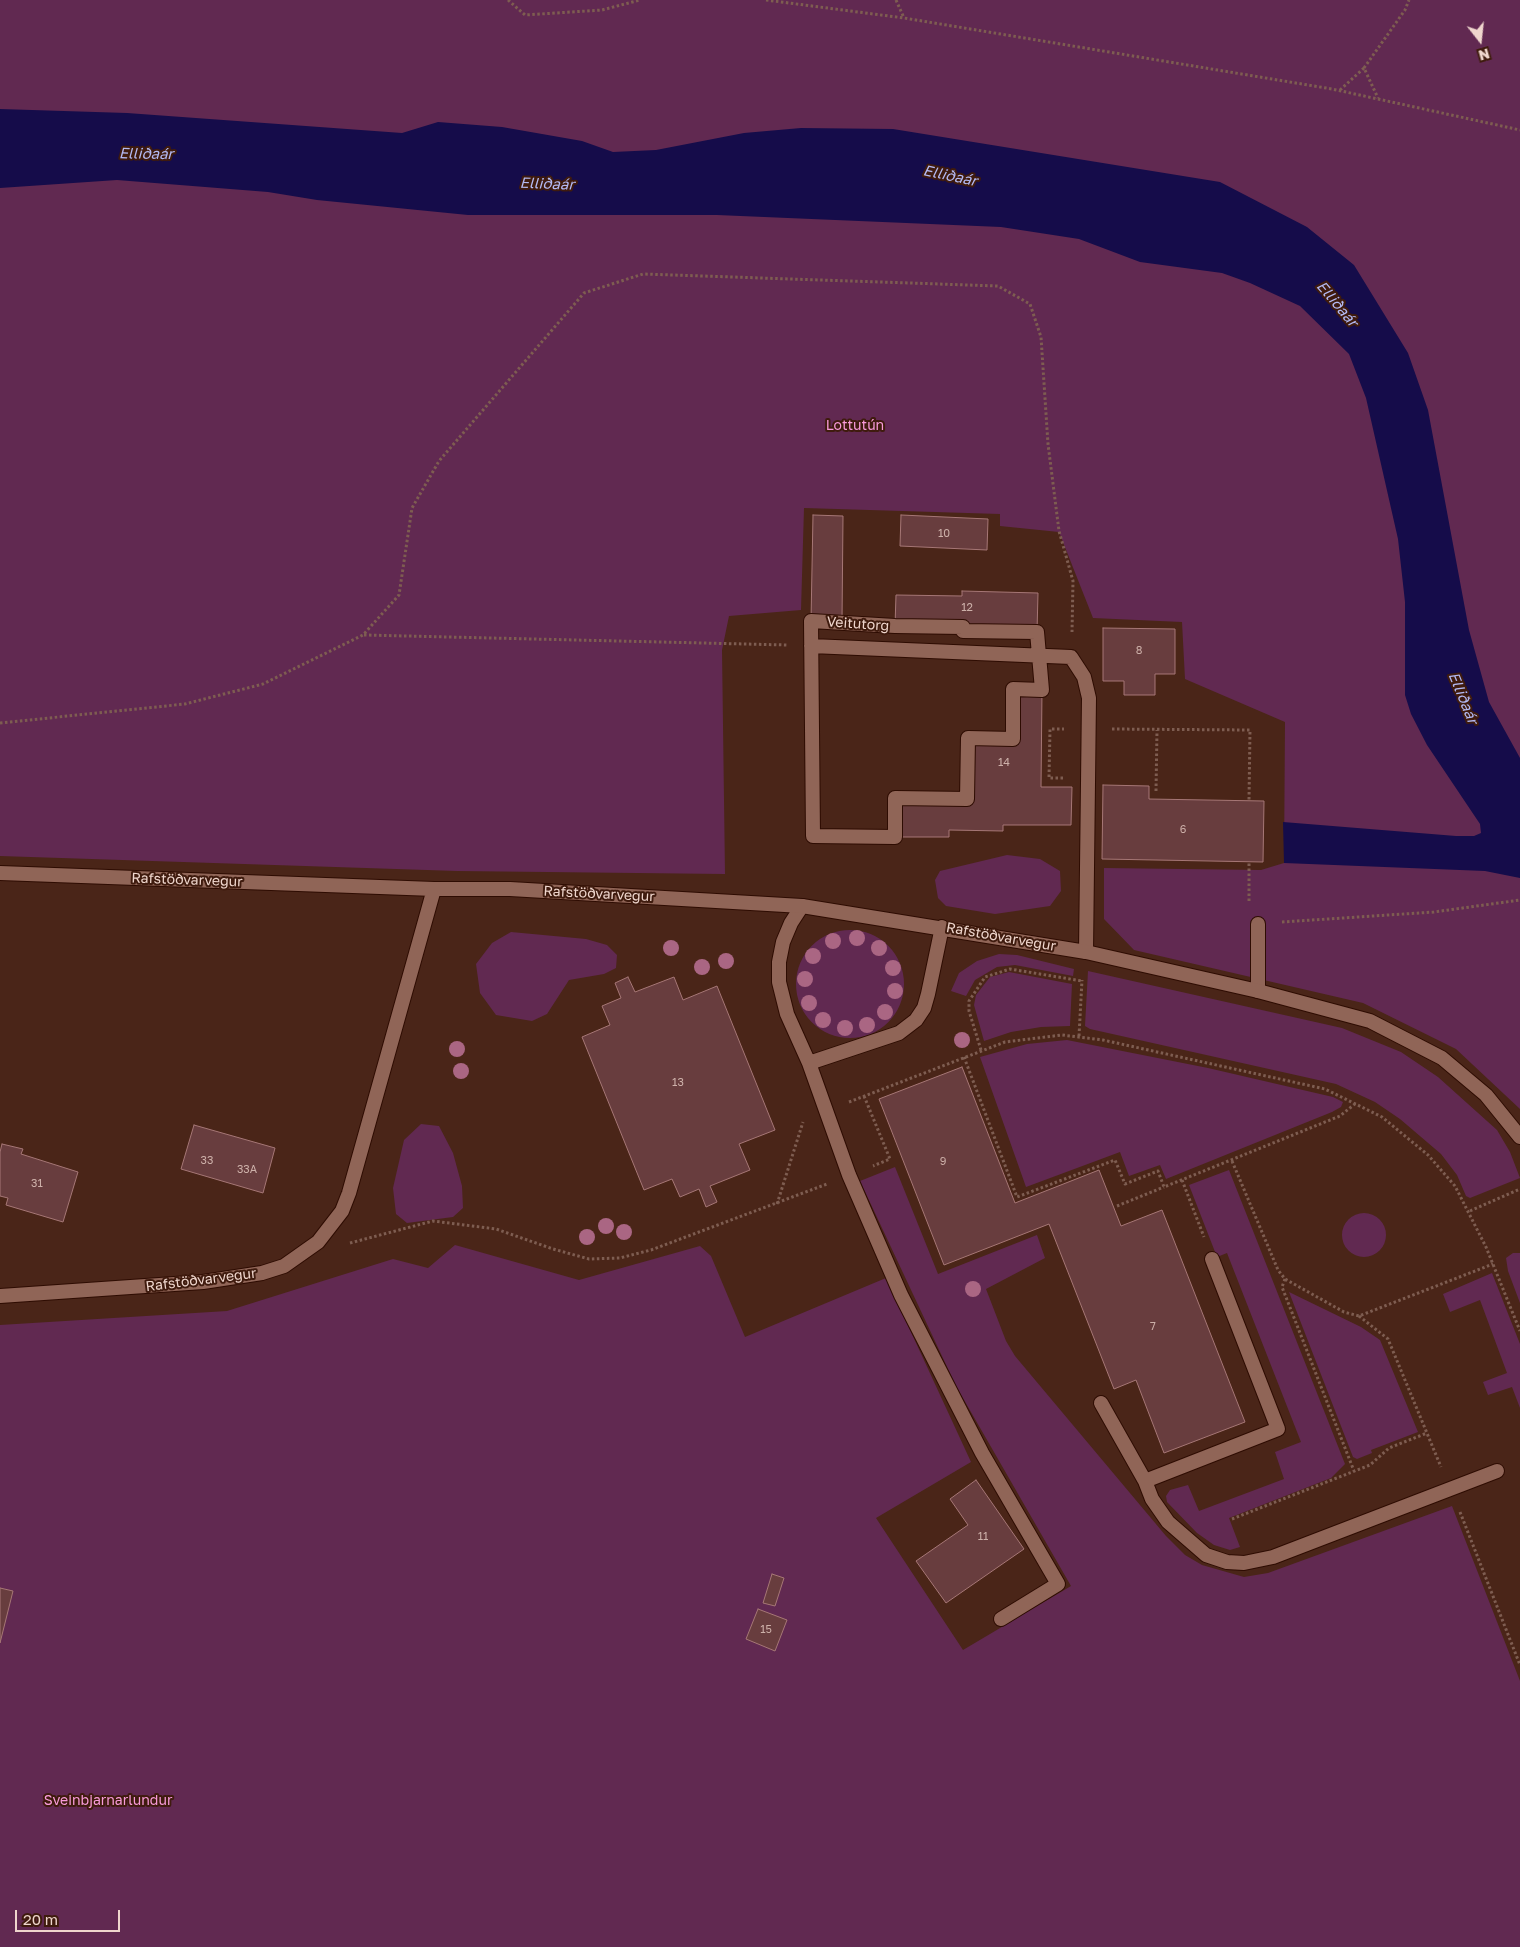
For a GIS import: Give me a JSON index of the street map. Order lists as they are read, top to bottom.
{
  "streets": {
    "street": ["Veitutorg", "Rafstöðvarvegur"]
  },
  "water": ["Elliðaár"],
  "parks": ["Lottutún", "Sveinbjarnarlundur"],
  "house_numbers": [
    "10",
    "12",
    "8",
    "14",
    "6",
    "13",
    "33",
    "9",
    "33A",
    "31",
    "7",
    "11",
    "15"
  ],
  "scale_bar": "20 m",
  "north": "bottom"
}
